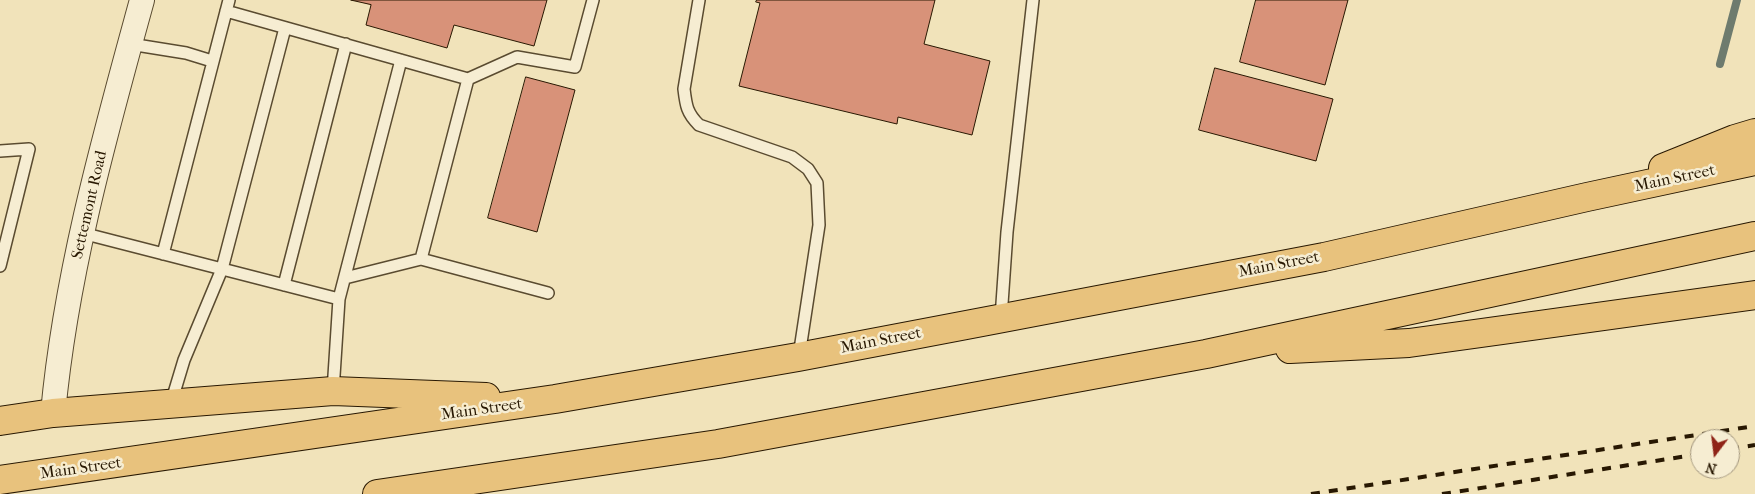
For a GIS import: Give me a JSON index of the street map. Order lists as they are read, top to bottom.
{
  "streets": {
    "highway": ["Main Street"],
    "street": ["Settemont Road"]
  },
  "north": "bottom"
}
